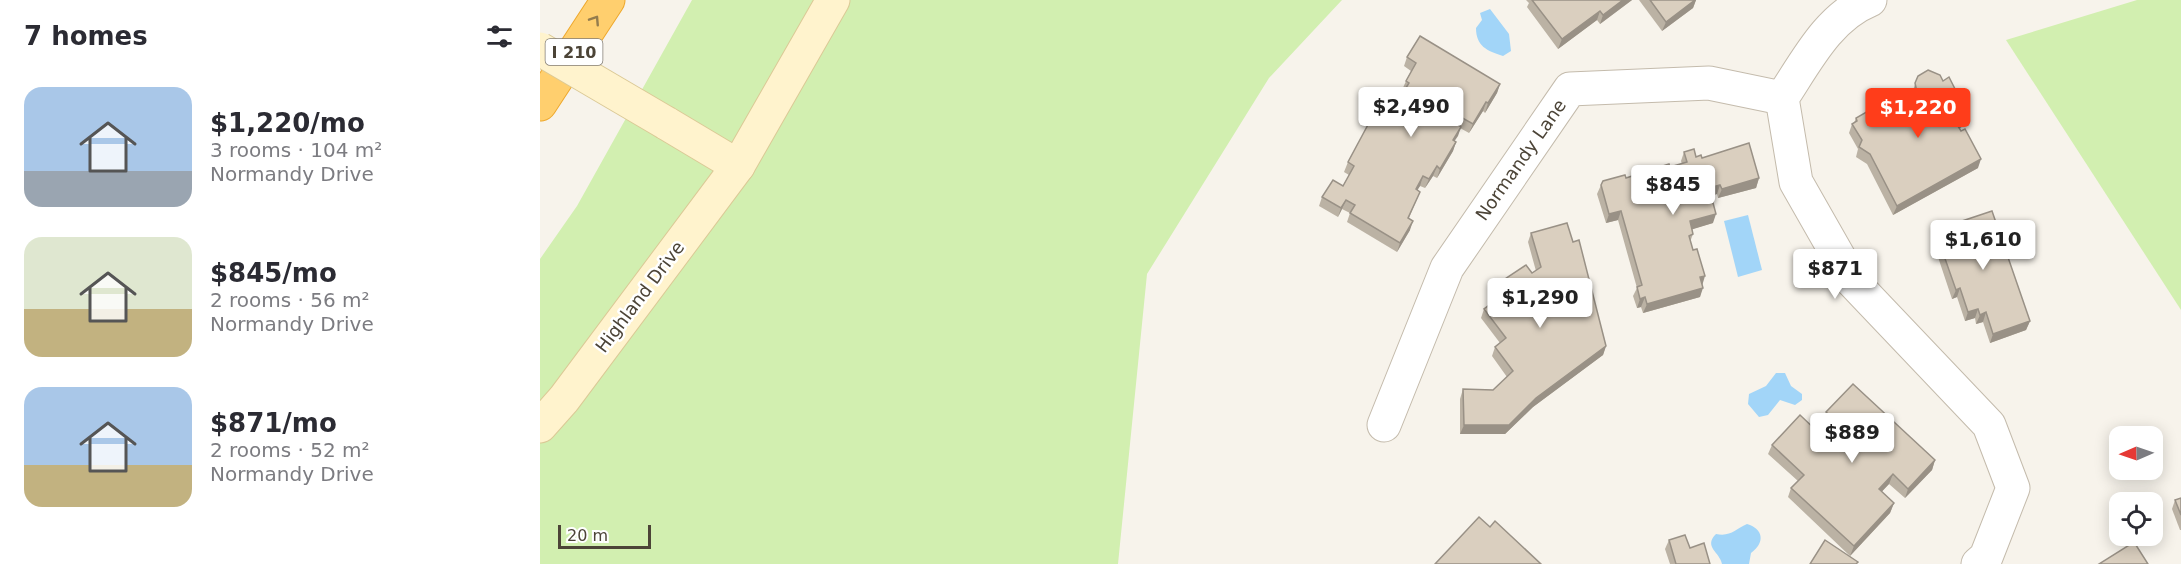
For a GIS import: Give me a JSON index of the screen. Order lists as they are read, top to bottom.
{
  "streets": {
    "highway": ["I 210"],
    "main road": ["Highland Drive"],
    "street": ["Normandy Lane"]
  },
  "scale_bar": "20 m",
  "north": "left",
  "page": {
    "heading": "7 homes",
    "list": [
      {
        "name": "$1,220/mo",
        "note": "3 rooms · 104 m² · Normandy Drive"
      },
      {
        "name": "$845/mo",
        "note": "2 rooms · 56 m² · Normandy Drive"
      },
      {
        "name": "$871/mo",
        "note": "2 rooms · 52 m² · Normandy Drive"
      }
    ],
    "price": [
      "$2,490",
      "$1,220",
      "$845",
      "$1,610",
      "$871",
      "$1,290",
      "$889"
    ],
    "scale": "20 m"
  }
}
